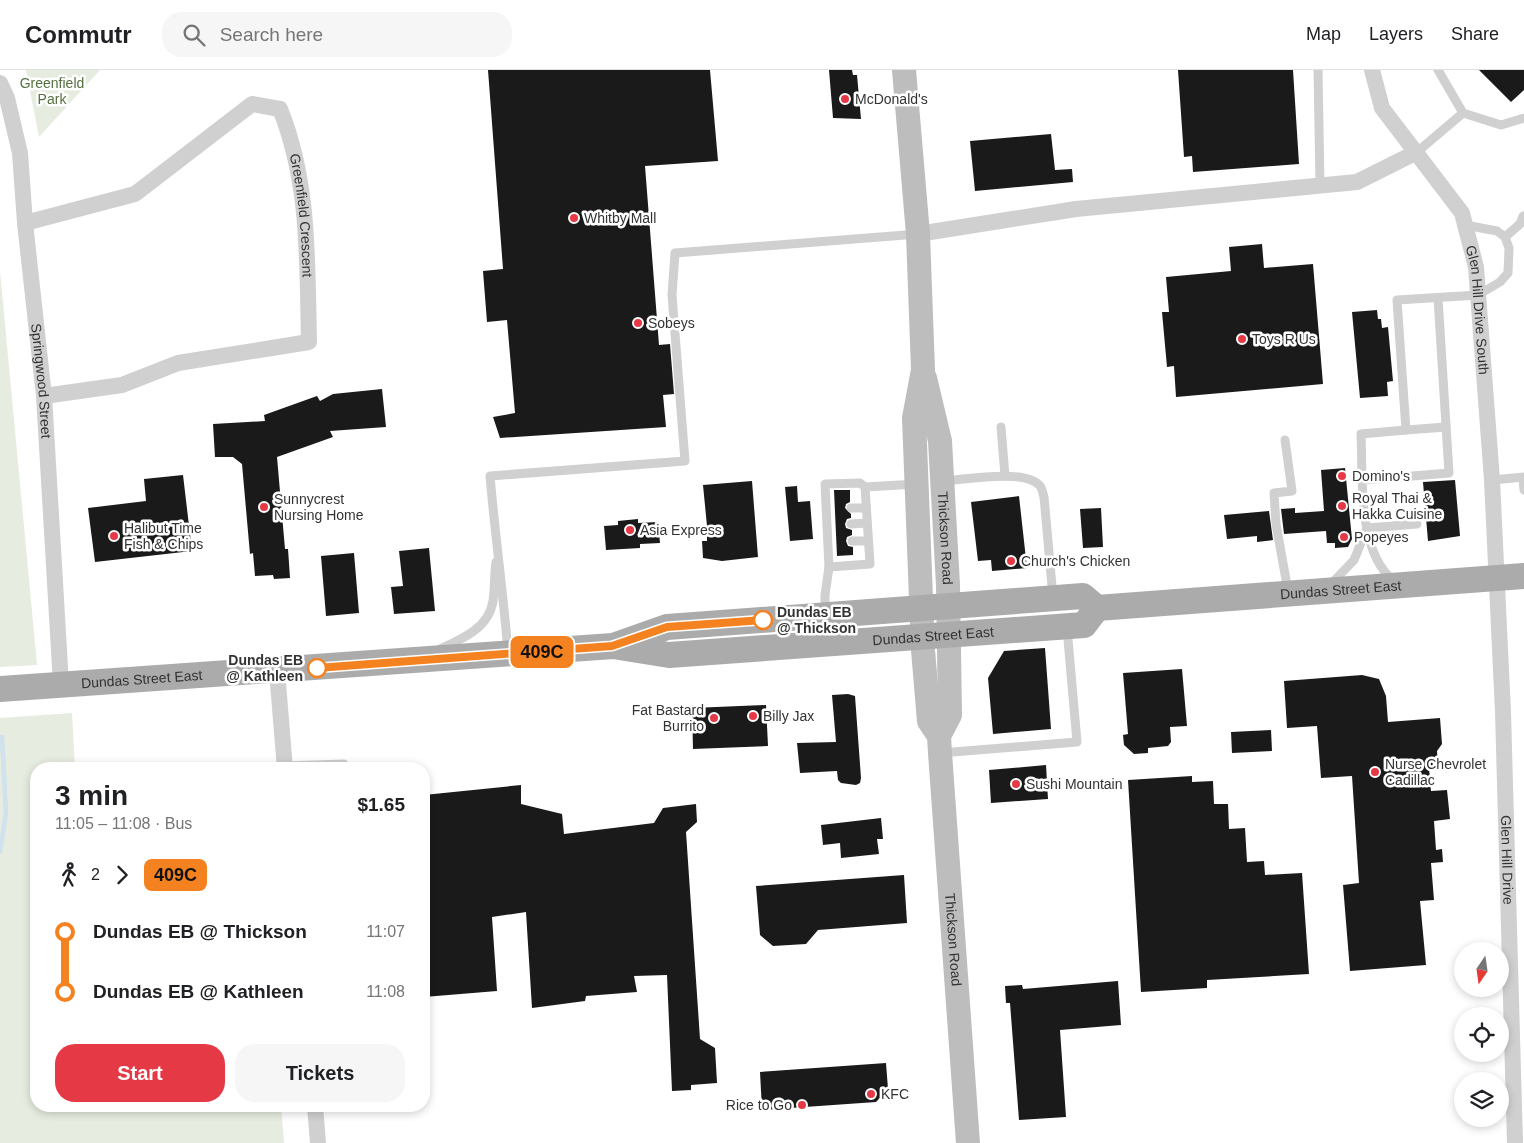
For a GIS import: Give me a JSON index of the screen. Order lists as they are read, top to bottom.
{
  "streets": {
    "main road": ["Thickson Road", "Dundas Street East"],
    "street": [
      "Greenfield Crescent",
      "Glen Hill Drive South",
      "Springwood Street",
      "Glen Hill Drive"
    ]
  },
  "crossings": [
    ["Greenfield Crescent", "Springwood Street"],
    ["Glen Hill Drive South", "Dundas Street East"],
    ["Glen Hill Drive South", "Glen Hill Drive"],
    ["Springwood Street", "Dundas Street East"],
    ["Thickson Road", "Dundas Street East"],
    ["Dundas Street East", "Glen Hill Drive"]
  ],
  "parks": ["Greenfield Park"],
  "places": [
    "McDonald's",
    "Whitby Mall",
    "Sobeys",
    "Toys R Us",
    "Domino's",
    "Royal Thai & Hakka Cuisine",
    "Sunnycrest Nursing Home",
    "Asia Express",
    "Halibut Time Fish & Chips",
    "Popeyes",
    "Church's Chicken",
    "Dundas EB @ Thickson",
    "Dundas EB @ Kathleen",
    "Billy Jax",
    "Fat Bastard Burrito",
    "Nurse Chevrolet Cadillac",
    "Sushi Mountain",
    "KFC",
    "Rice to Go"
  ],
  "lines": ["bus line 409C"],
  "north": "bottom",
  "page": {
    "header": "Commutr",
    "search": "Search here",
    "nav": ["Map", "Layers", "Share"],
    "on_map": "409C",
    "heading": ["3 min", "11:05 – 11:08 · Bus", "$1.65"],
    "legs": ["2", "409C"],
    "list": [
      {
        "name": "Dundas EB @ Thickson",
        "value": "11:07"
      },
      {
        "name": "Dundas EB @ Kathleen",
        "value": "11:08"
      }
    ],
    "buttons": ["Start", "Tickets"]
  }
}
